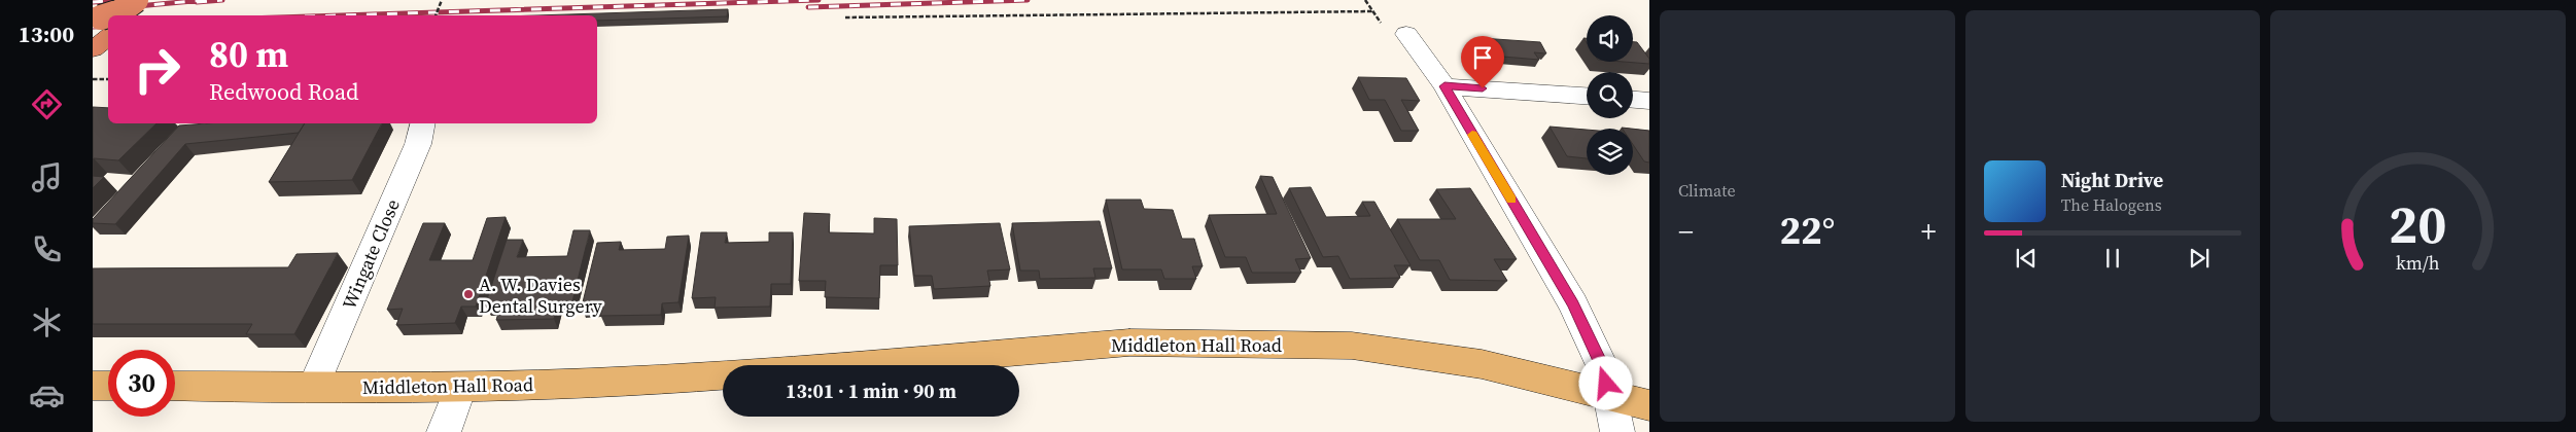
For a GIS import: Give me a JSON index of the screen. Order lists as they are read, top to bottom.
{
  "streets": {
    "main road": ["Middleton Hall Road"],
    "street": ["Wingate Close"]
  },
  "crossings": [
    ["Wingate Close", "Middleton Hall Road"]
  ],
  "places": ["A. W. Davies Dental Surgery"],
  "page": {
    "tabs": "13:00",
    "tile": "Climate",
    "turn": ["80 m", "Redwood Road"],
    "song": ["Night Drive", "The Halogens"],
    "heat": ["−", "22°", "+"],
    "limit": "30",
    "trip": "13:01 · 1 min · 90 m",
    "gauge": ["20", "km/h"]
  }
}
